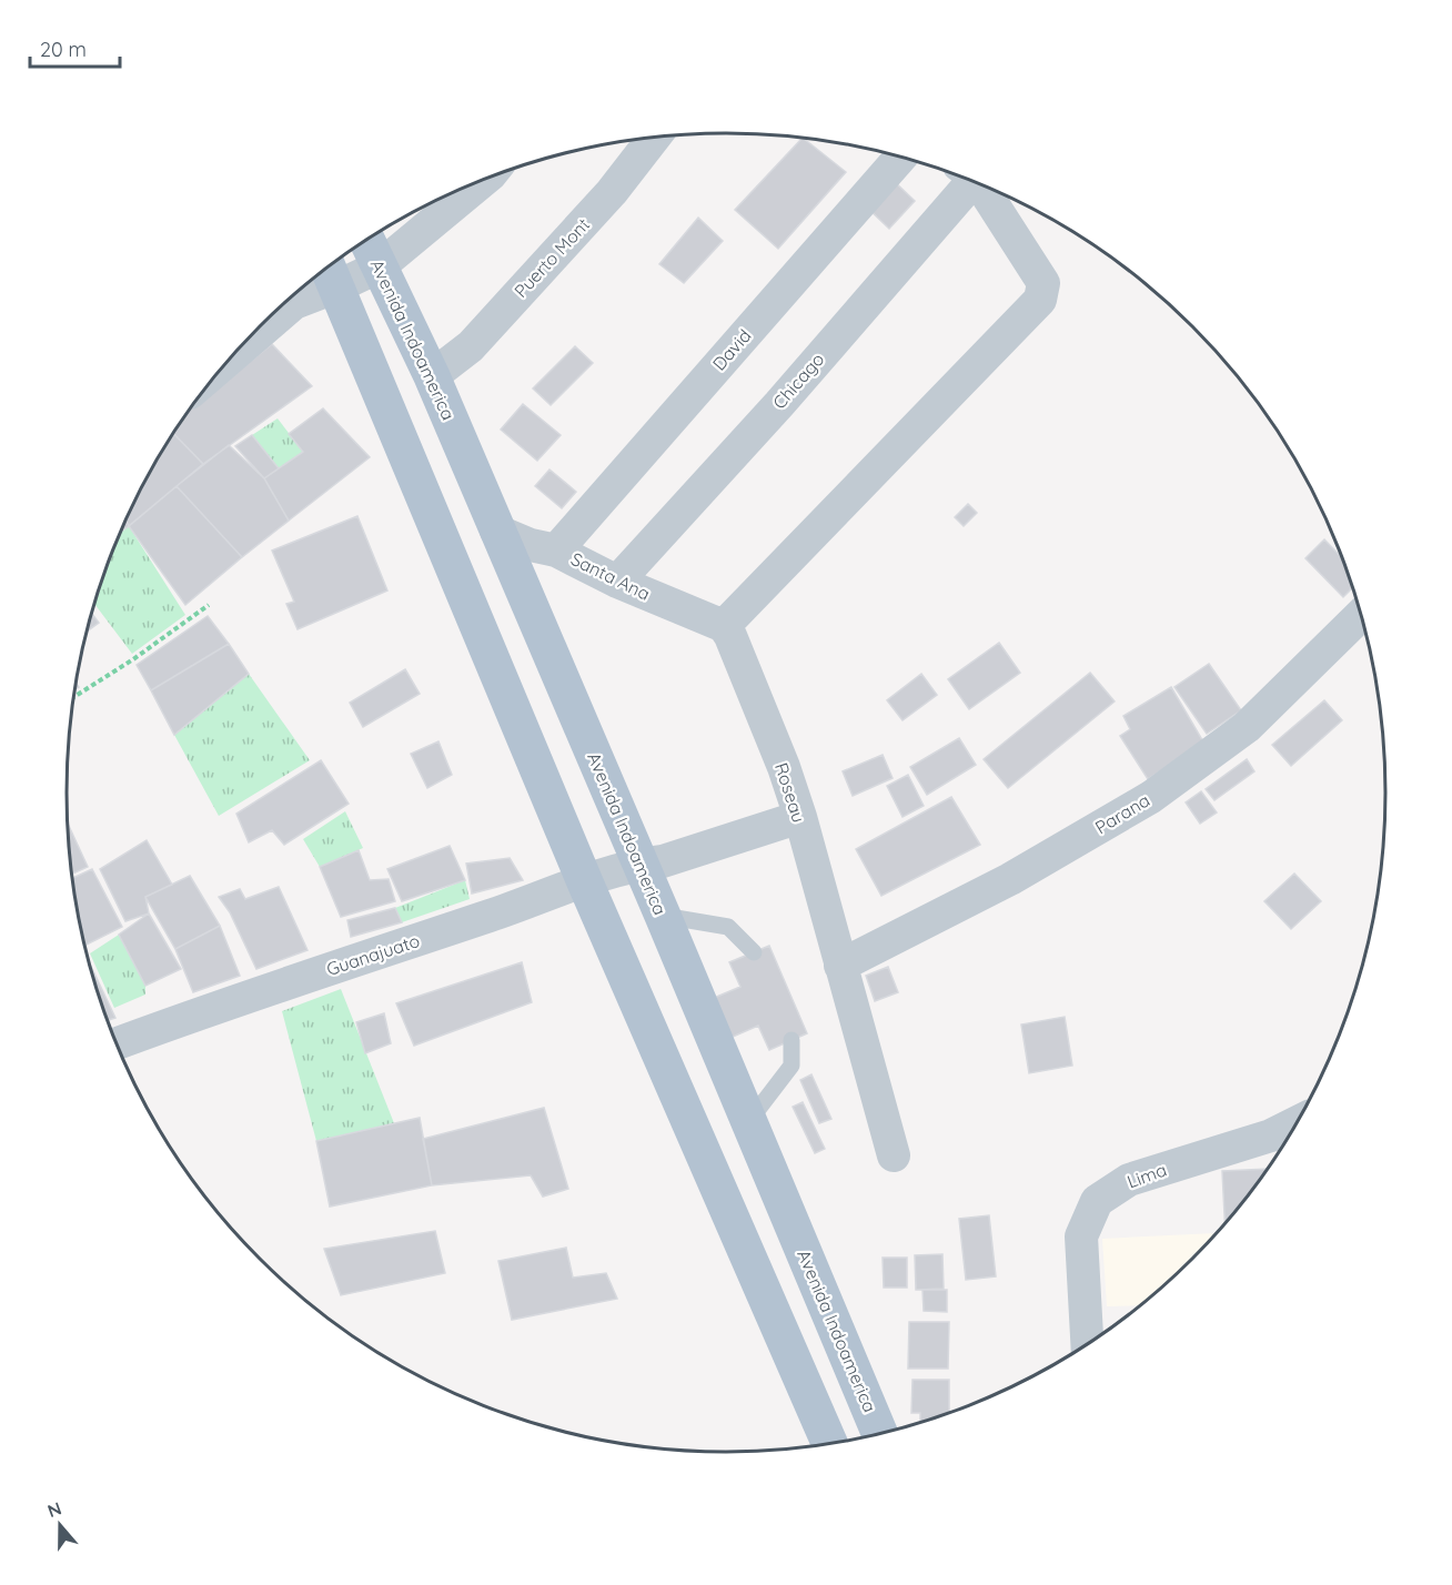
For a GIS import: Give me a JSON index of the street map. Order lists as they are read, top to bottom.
{
  "streets": {
    "main road": ["Avenida Indoamerica"],
    "street": [
      "Puerto Mont",
      "David",
      "Chicago",
      "Santa Ana",
      "Roseau",
      "Parana",
      "Guanajuato",
      "Lima"
    ]
  },
  "crossings": [
    ["Puerto Mont", "Avenida Indoamerica"],
    ["Avenida Indoamerica", "Santa Ana"],
    ["Avenida Indoamerica", "Guanajuato"],
    ["David", "Santa Ana"],
    ["Chicago", "Santa Ana"],
    ["Santa Ana", "Roseau"],
    ["Roseau", "Parana"],
    ["Roseau", "Guanajuato"]
  ],
  "scale_bar": "20 m",
  "north": "top"
}
